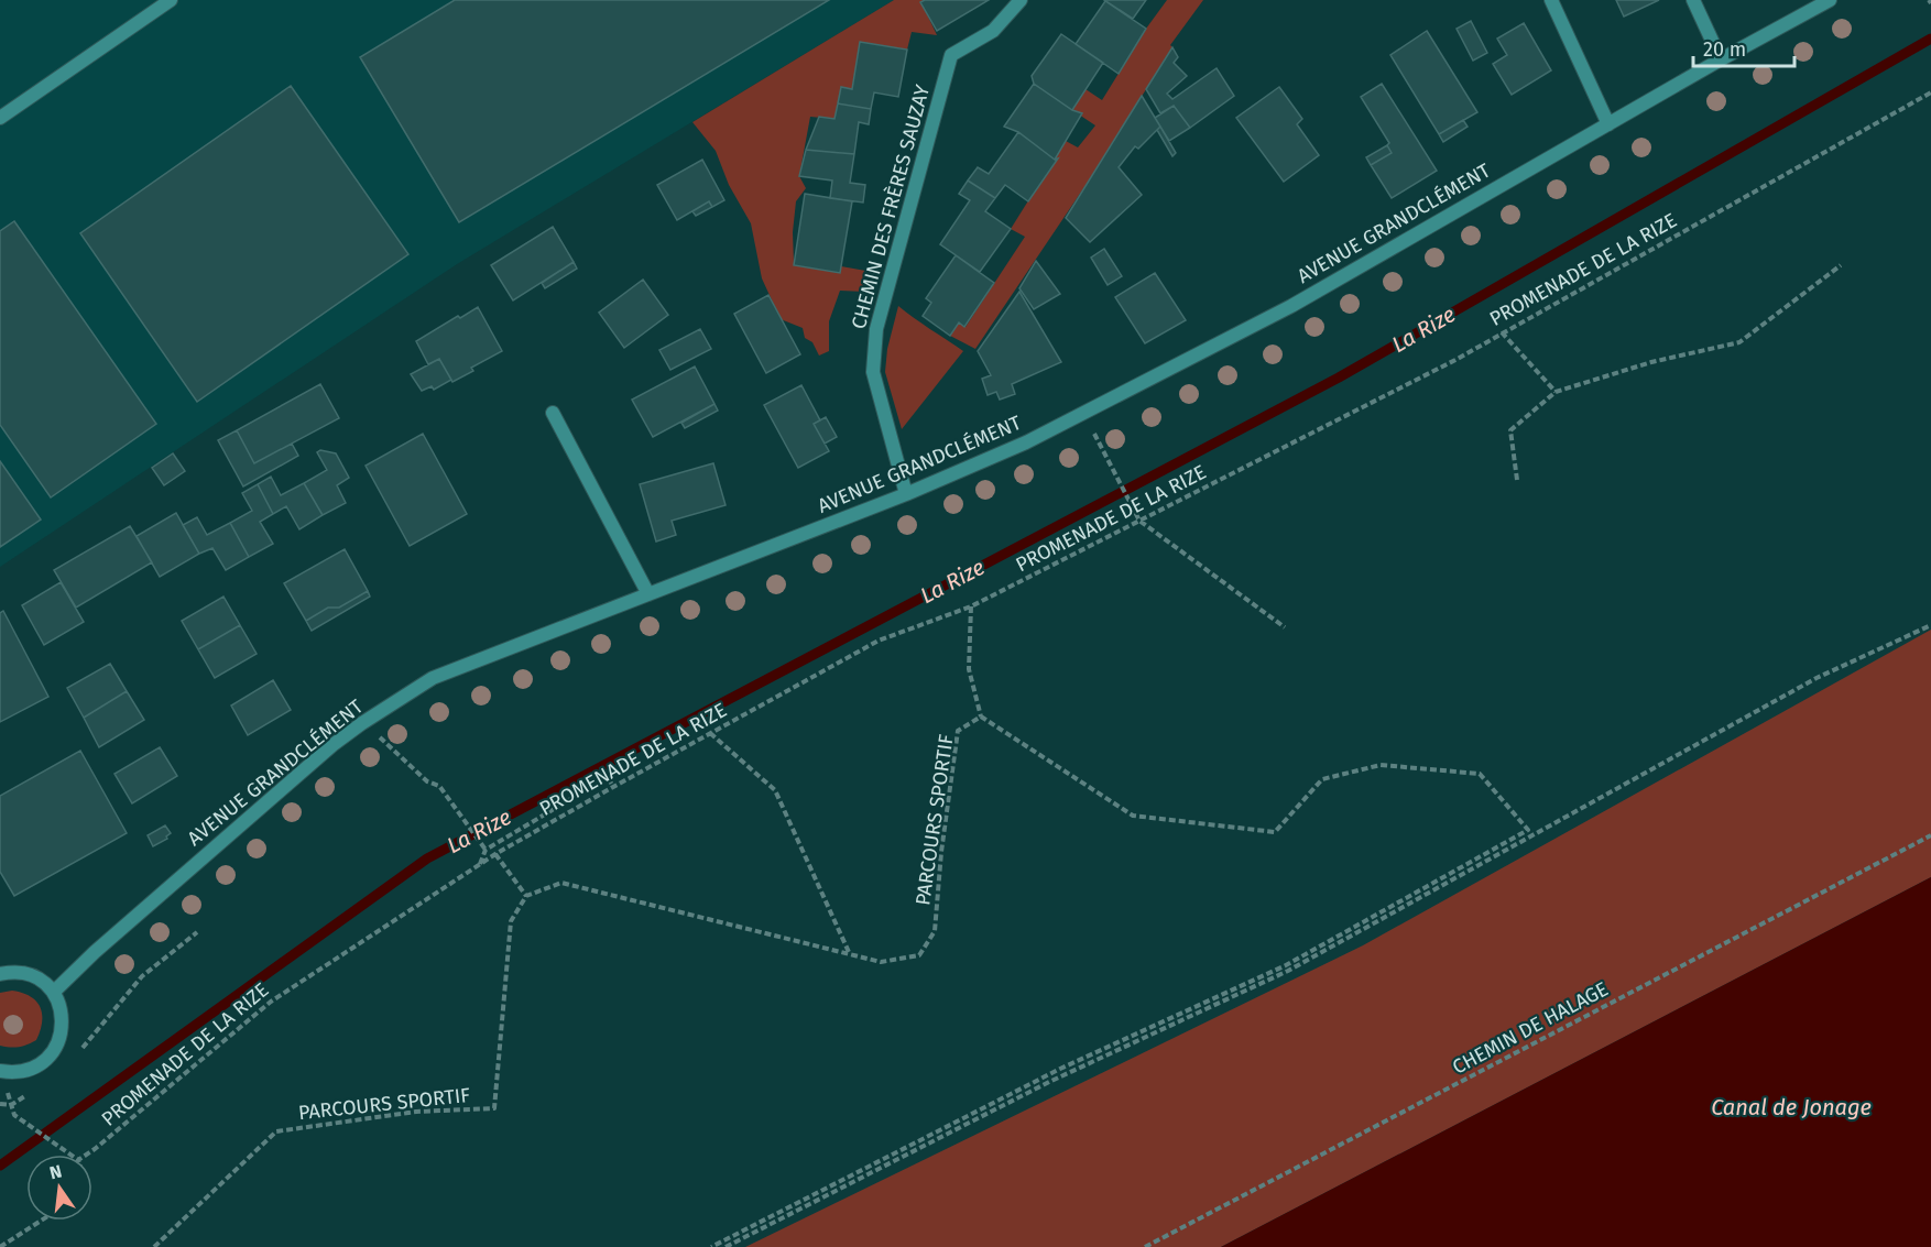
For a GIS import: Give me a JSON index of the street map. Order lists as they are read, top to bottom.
{
  "streets": {
    "street": ["CHEMIN DES FRÈRES SAUZAY", "AVENUE GRANDCLÉMENT"],
    "path": ["PROMENADE DE LA RIZE", "PARCOURS SPORTIF", "CHEMIN DE HALAGE"]
  },
  "crossings": [
    ["CHEMIN DES FRÈRES SAUZAY", "AVENUE GRANDCLÉMENT"]
  ],
  "water": ["La Rize", "Canal de Jonage"],
  "scale_bar": "20 m",
  "north": "top"
}
